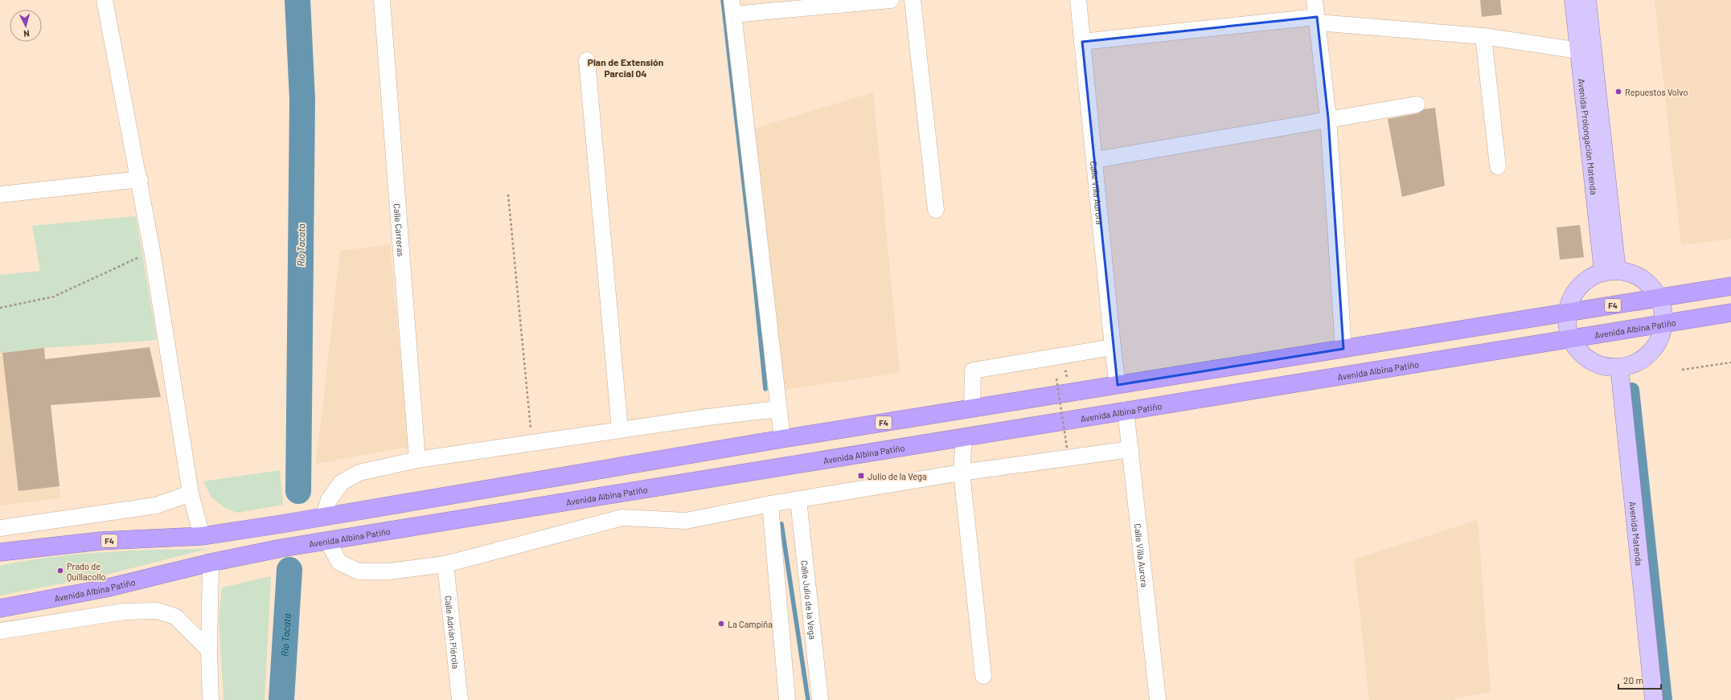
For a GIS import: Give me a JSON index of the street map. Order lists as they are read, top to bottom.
{
  "streets": {
    "highway": ["F4", "Avenida Albina Patiño"],
    "main road": ["Avenida Prolongación Matenda", "Avenida Matenda"],
    "street": [
      "Calle Villa Aurora",
      "Calle Carreras",
      "Calle Julio de la Vega",
      "Calle Adrián Piérola"
    ]
  },
  "crossings": [
    ["Calle Villa Aurora", "F4"],
    ["Calle Villa Aurora", "Avenida Albina Patiño"]
  ],
  "districts": ["Plan de Extensión Parcial 04"],
  "water": ["Río Tacata"],
  "places": {
    "other": ["Repuestos Volvo", "Prado de Quillacollo", "La Campiña"],
    "transit": ["Julio de la Vega"]
  },
  "scale_bar": "20 m",
  "north": "bottom"
}
